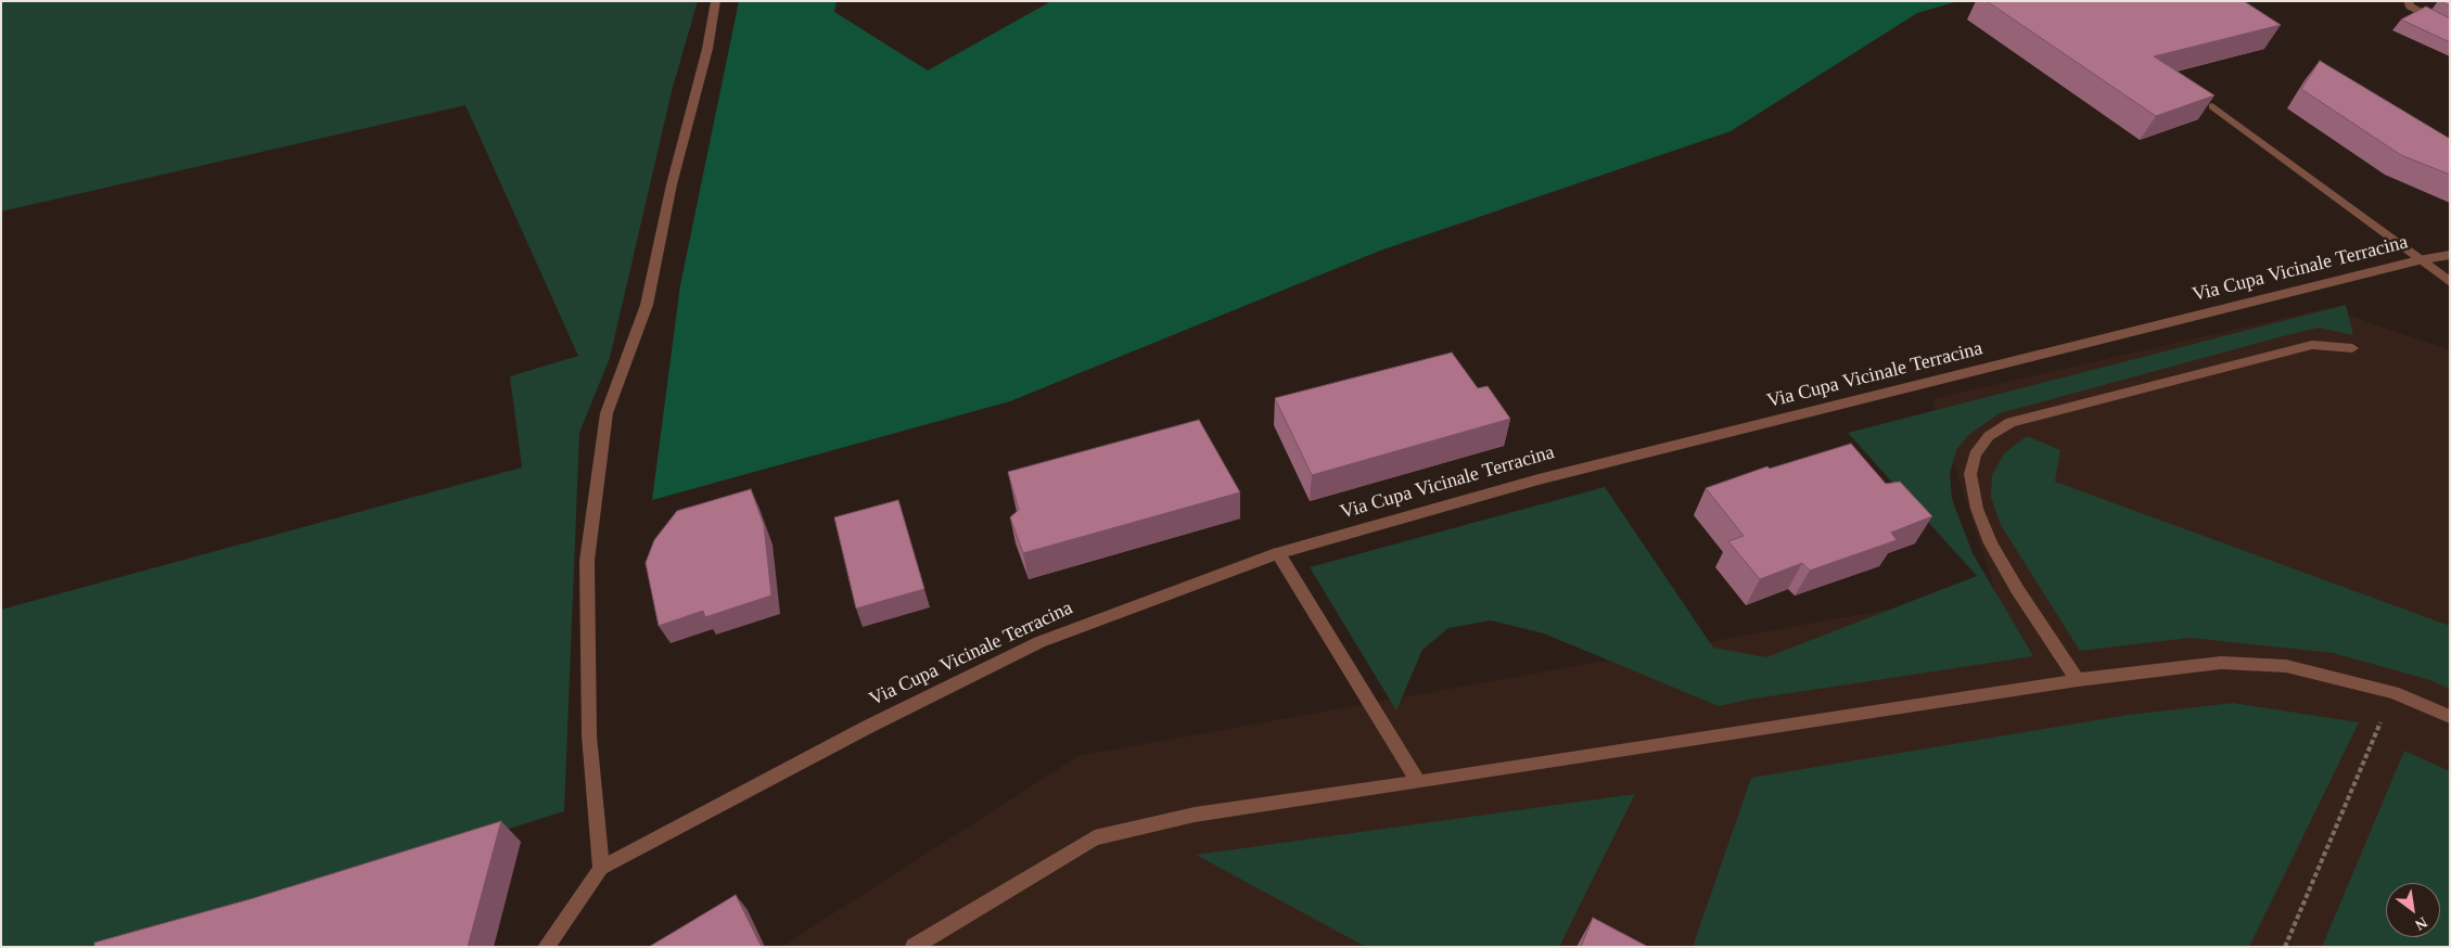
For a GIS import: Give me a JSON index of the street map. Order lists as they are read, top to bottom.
{
  "streets": {
    "street": ["Via Cupa Vicinale Terracina"]
  },
  "north": "bottom right"
}
